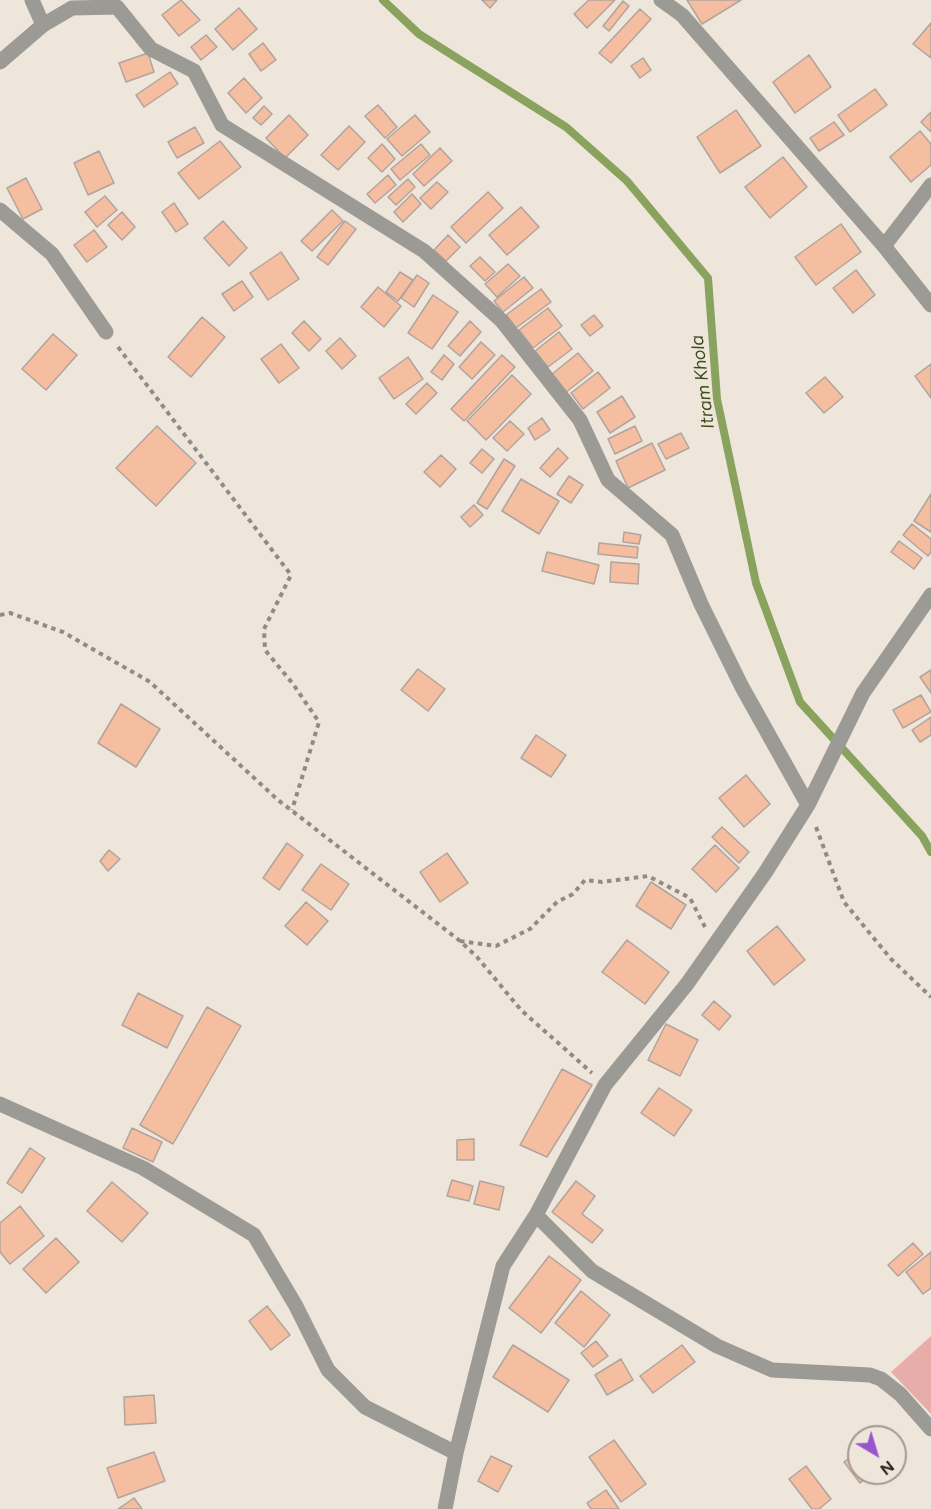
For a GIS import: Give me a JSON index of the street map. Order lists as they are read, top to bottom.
{
  "water": ["Itram Khola"],
  "north": "bottom right"
}
